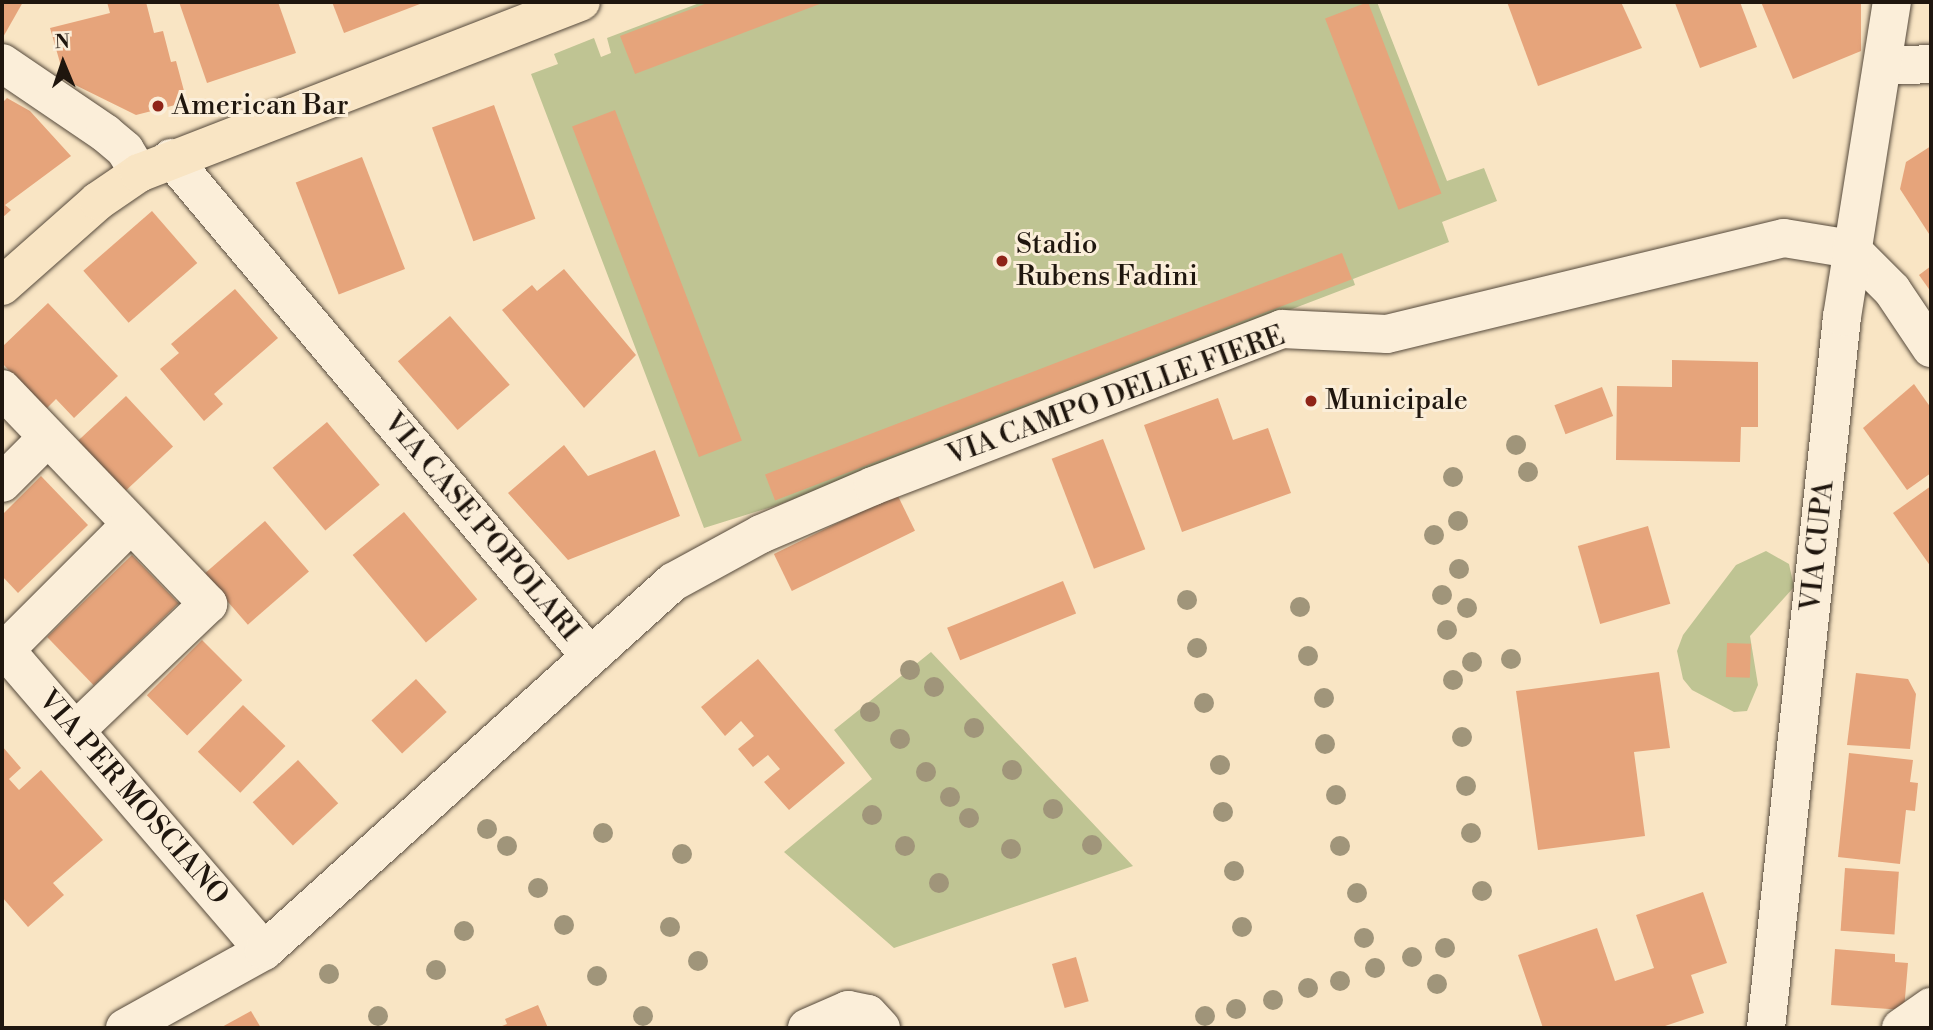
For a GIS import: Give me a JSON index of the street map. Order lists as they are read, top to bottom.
{
  "streets": {
    "street": [
      "VIA CAMPO DELLE FIERE",
      "VIA CASE POPOLARI",
      "VIA CUPA",
      "VIA PER MOSCIANO"
    ]
  },
  "crossings": [
    ["VIA CAMPO DELLE FIERE", "VIA CASE POPOLARI"],
    ["VIA CAMPO DELLE FIERE", "VIA CUPA"],
    ["VIA CASE POPOLARI", "VIA PER MOSCIANO"]
  ],
  "places": ["American Bar", "Stadio Rubens Fadini", "Municipale"],
  "north": "top"
}
